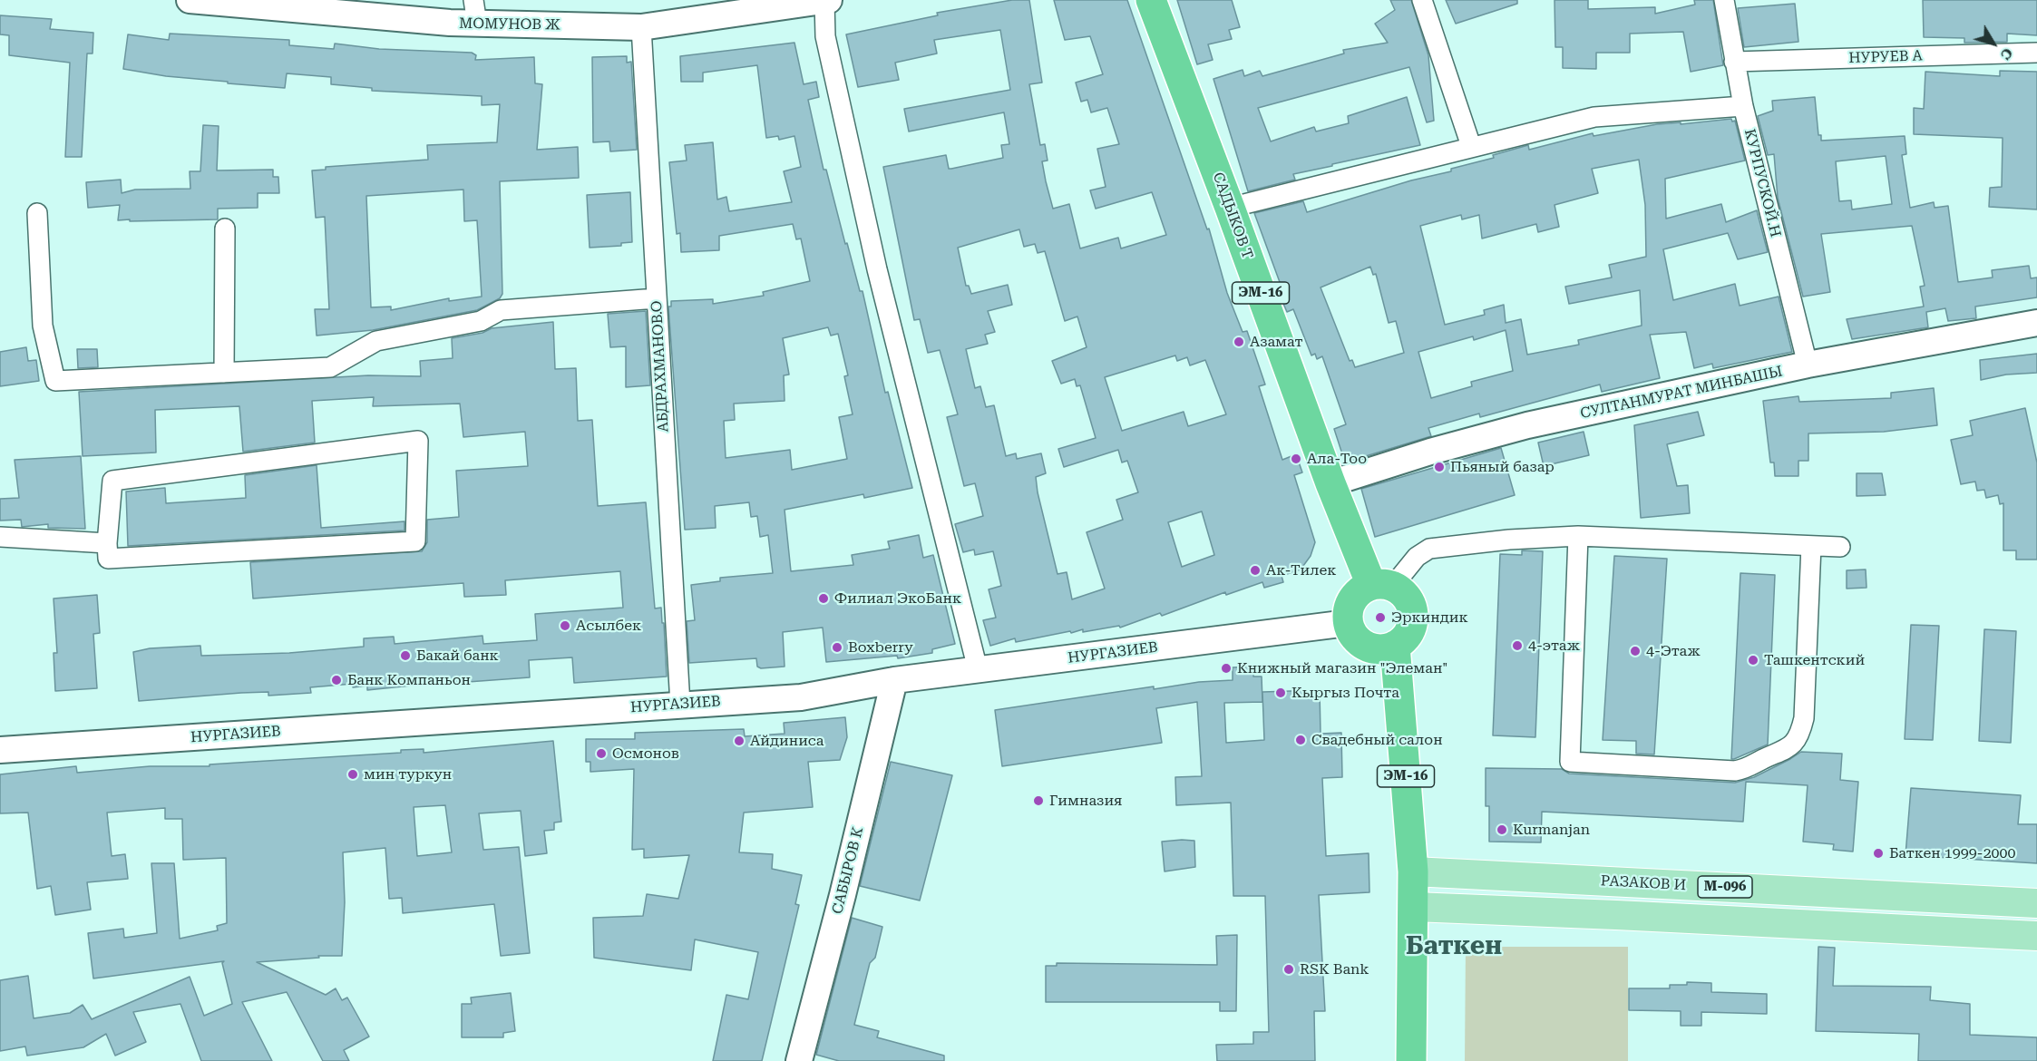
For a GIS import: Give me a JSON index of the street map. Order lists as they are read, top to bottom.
{
  "streets": {
    "highway": ["САДЫКОВ Т", "ЭМ-16"],
    "main road": ["РАЗАКОВ И", "М-096"],
    "street": [
      "МОМУНОВ Ж",
      "НУРУЕВ А",
      "КУРПУСКОЙ.Н",
      "АБДРАХМАНОВ.О",
      "СУЛТАНМУРАТ МИНБАШЫ",
      "НУРГАЗИЕВ",
      "САБЫРОВ К"
    ]
  },
  "crossings": [
    ["МОМУНОВ Ж", "АБДРАХМАНОВ.О"],
    ["НУРУЕВ А", "КУРПУСКОЙ.Н"],
    ["КУРПУСКОЙ.Н", "СУЛТАНМУРАТ МИНБАШЫ"],
    ["САДЫКОВ Т", "ЭМ-16"],
    ["САДЫКОВ Т", "СУЛТАНМУРАТ МИНБАШЫ"],
    ["САДЫКОВ Т", "НУРГАЗИЕВ"],
    ["ЭМ-16", "НУРГАЗИЕВ"],
    ["ЭМ-16", "РАЗАКОВ И"],
    ["ЭМ-16", "М-096"],
    ["АБДРАХМАНОВ.О", "НУРГАЗИЕВ"],
    ["НУРГАЗИЕВ", "САБЫРОВ К"]
  ],
  "districts": ["Баткен"],
  "places": [
    "Азамат",
    "Ала-Тоо",
    "Пьяный базар",
    "Ак-Тилек",
    "Филиал ЭкоБанк",
    "Эркиндик",
    "Асылбек",
    "4-этаж",
    "Boxberry",
    "4-Этаж",
    "Бакай банк",
    "Ташкентский",
    "Книжный магазин \"Элеман\"",
    "Банк Компаньон",
    "Кыргыз Почта",
    "Cвадебный салон",
    "Айдиниса",
    "Осмонов",
    "мин туркун",
    "Гимназия",
    "Kurmanjan",
    "Баткен 1999-2000",
    "RSK Bank"
  ],
  "north": "bottom right"
}
